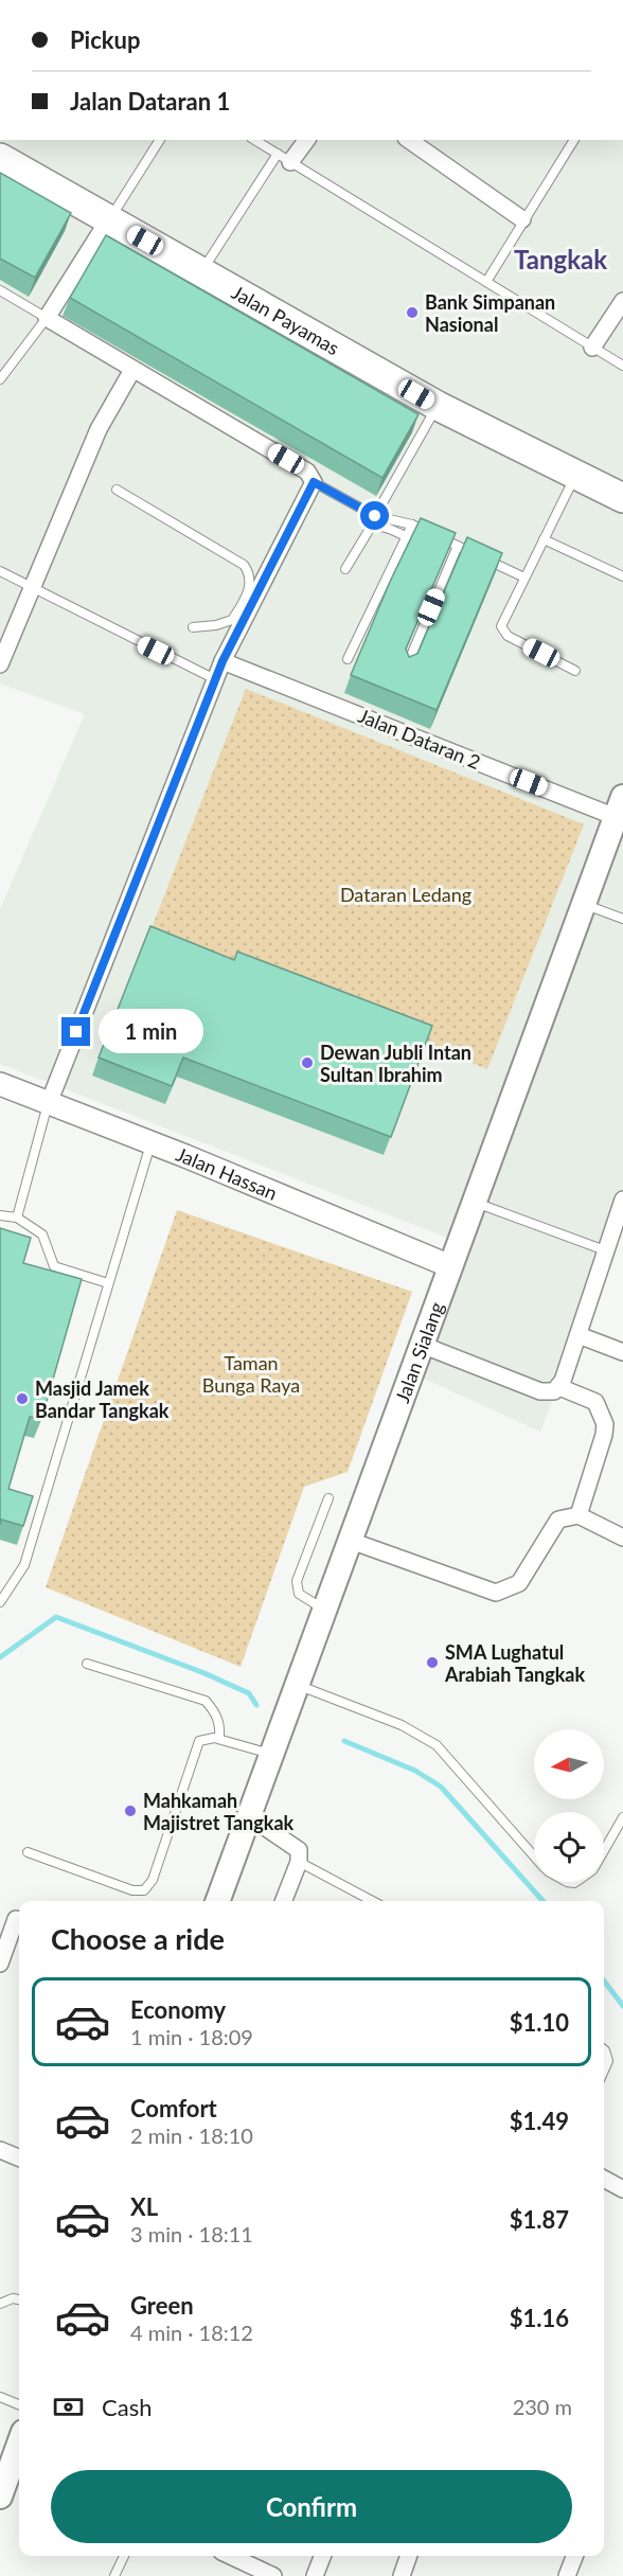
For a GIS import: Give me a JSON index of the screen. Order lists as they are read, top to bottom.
{
  "streets": {
    "highway": ["Jalan Payamas"],
    "main road": ["Jalan Sialang"],
    "street": ["Jalan Dataran 2", "Jalan Hassan"]
  },
  "crossings": [
    ["Jalan Dataran 2", "Jalan Sialang"],
    ["Jalan Hassan", "Jalan Sialang"]
  ],
  "districts": ["Tangkak"],
  "parks": ["Dataran Ledang", "Taman Bunga Raya"],
  "places": [
    "Bank Simpanan Nasional",
    "Dewan Jubli Intan Sultan Ibrahim",
    "Masjid Jamek Bandar Tangkak",
    "SMA Lughatul Arabiah Tangkak",
    "Mahkamah Majistret Tangkak"
  ],
  "north": "left",
  "page": {
    "banner": ["Pickup", "Jalan Dataran 1"],
    "bubble": "1 min",
    "heading": "Choose a ride",
    "list": [
      {
        "name": "Economy",
        "note": "1 min · 18:09",
        "value": "$1.10"
      },
      {
        "name": "Comfort",
        "note": "2 min · 18:10",
        "value": "$1.49"
      },
      {
        "name": "XL",
        "note": "3 min · 18:11",
        "value": "$1.87"
      },
      {
        "name": "Green",
        "note": "4 min · 18:12",
        "value": "$1.16"
      }
    ],
    "pay": ["Cash", "230 m"],
    "buttons": "Confirm"
  }
}
